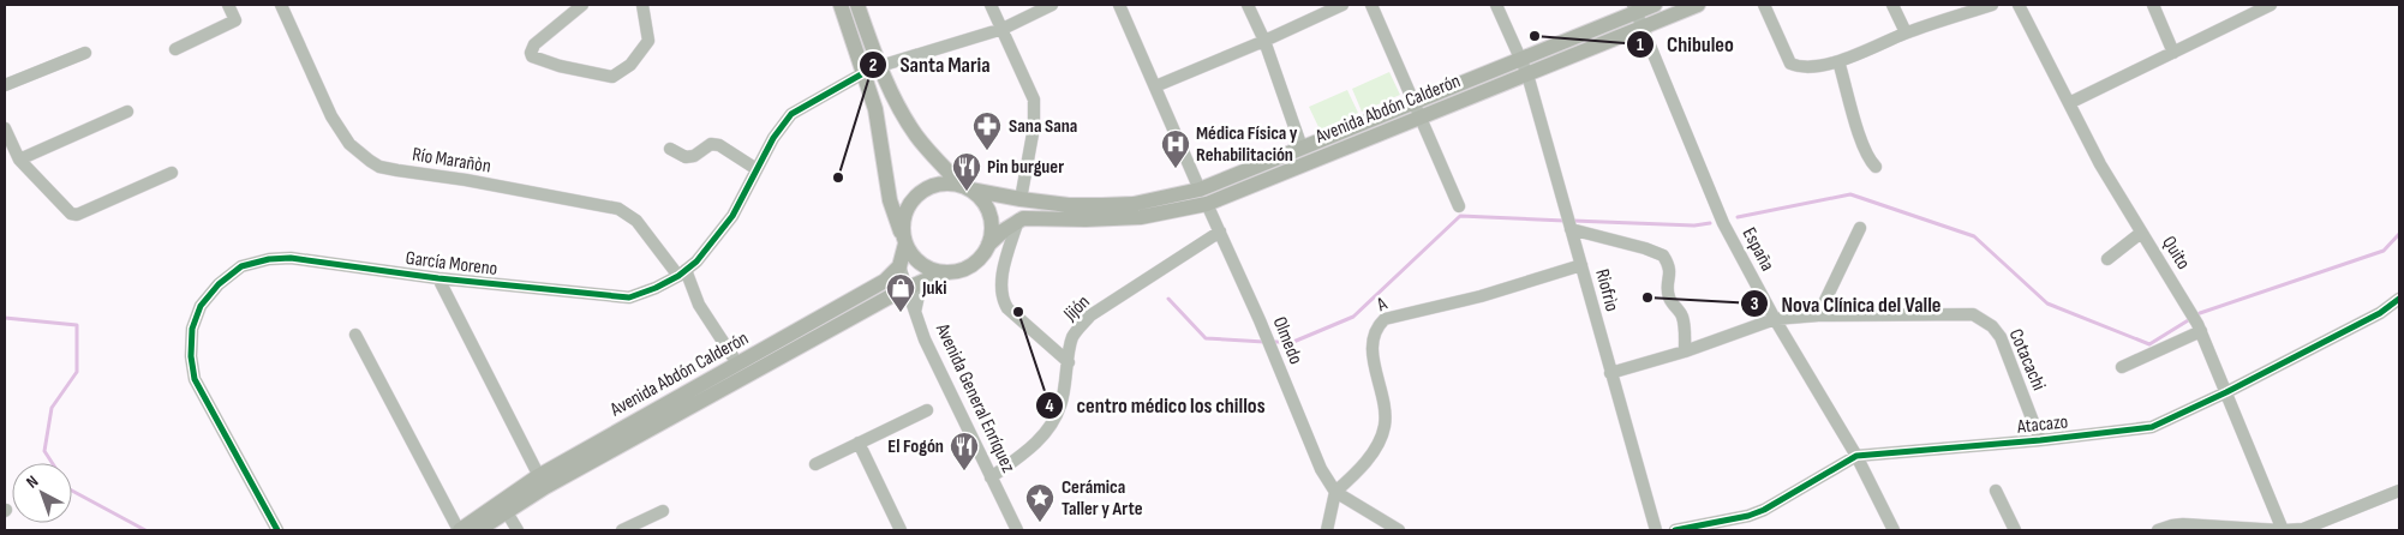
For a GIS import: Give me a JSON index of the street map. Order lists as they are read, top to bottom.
{
  "streets": {
    "main road": ["Avenida Abdón Calderón"],
    "street": [
      "Río Marañòn",
      "España",
      "Quito",
      "García Moreno",
      "Riofrìo",
      "A",
      "Jijón",
      "Olmedo",
      "Cotacachi",
      "Avenida General Enríquez",
      "Atacazo"
    ]
  },
  "crossings": [
    ["Avenida Abdón Calderón", "Río Marañòn"],
    ["Avenida Abdón Calderón", "España"],
    ["Avenida Abdón Calderón", "Riofrìo"],
    ["Avenida Abdón Calderón", "Olmedo"],
    ["Avenida Abdón Calderón", "Avenida General Enríquez"],
    ["Río Marañòn", "García Moreno"],
    ["España", "Cotacachi"],
    ["España", "Atacazo"],
    ["Quito", "Atacazo"],
    ["Riofrìo", "A"],
    ["Riofrìo", "Cotacachi"],
    ["A", "Olmedo"],
    ["Jijón", "Olmedo"],
    ["Jijón", "Avenida General Enríquez"],
    ["Cotacachi", "Atacazo"]
  ],
  "places": {
    "other": [
      "Chibuleo",
      "Santa Maria",
      "Nova Clínica del Valle",
      "centro médico los chillos"
    ],
    "pharmacy": ["Sana Sana"],
    "hospital": ["Médica Física y Rehabilitación"],
    "restaurant": ["Pin burguer", "El Fogón"],
    "shop": ["Juki"],
    "place": ["Cerámica Taller y Arte"]
  },
  "north": "top left"
}
